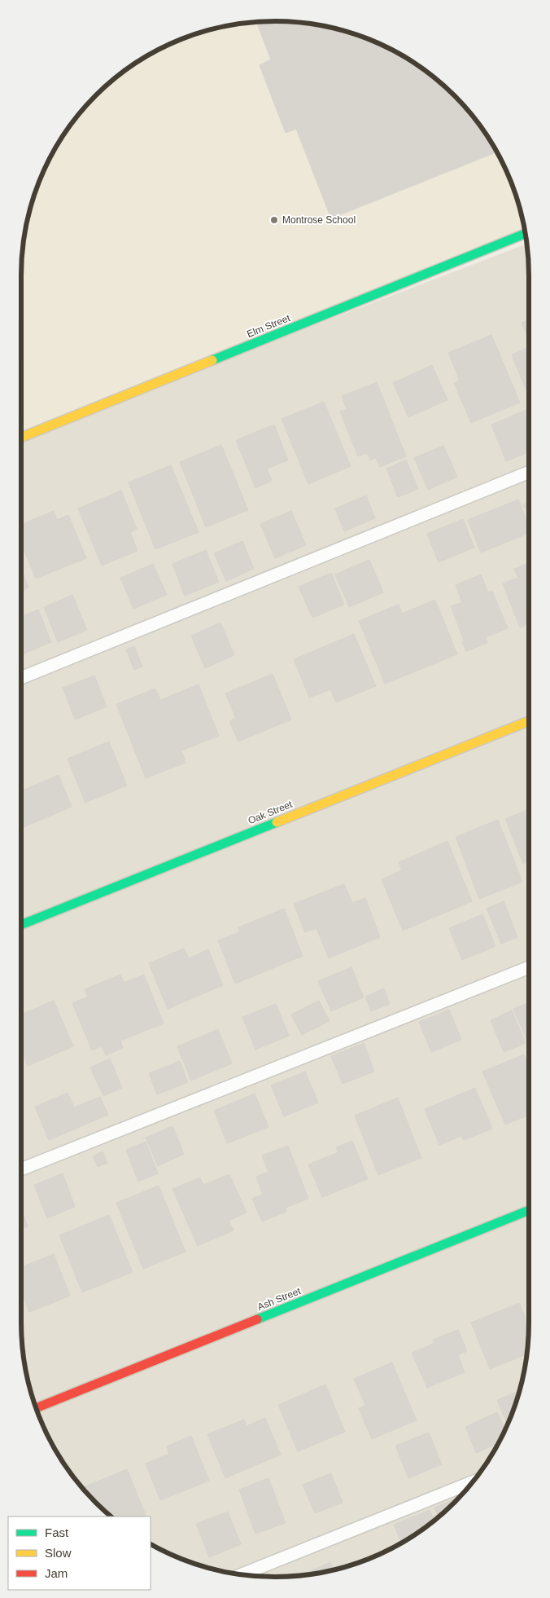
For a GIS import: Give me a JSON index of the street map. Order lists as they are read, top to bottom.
{
  "streets": {
    "street": ["Elm Street", "Oak Street", "Ash Street"]
  },
  "places": ["Montrose School"],
  "legend": ["Fast", "Slow", "Jam"]
}
